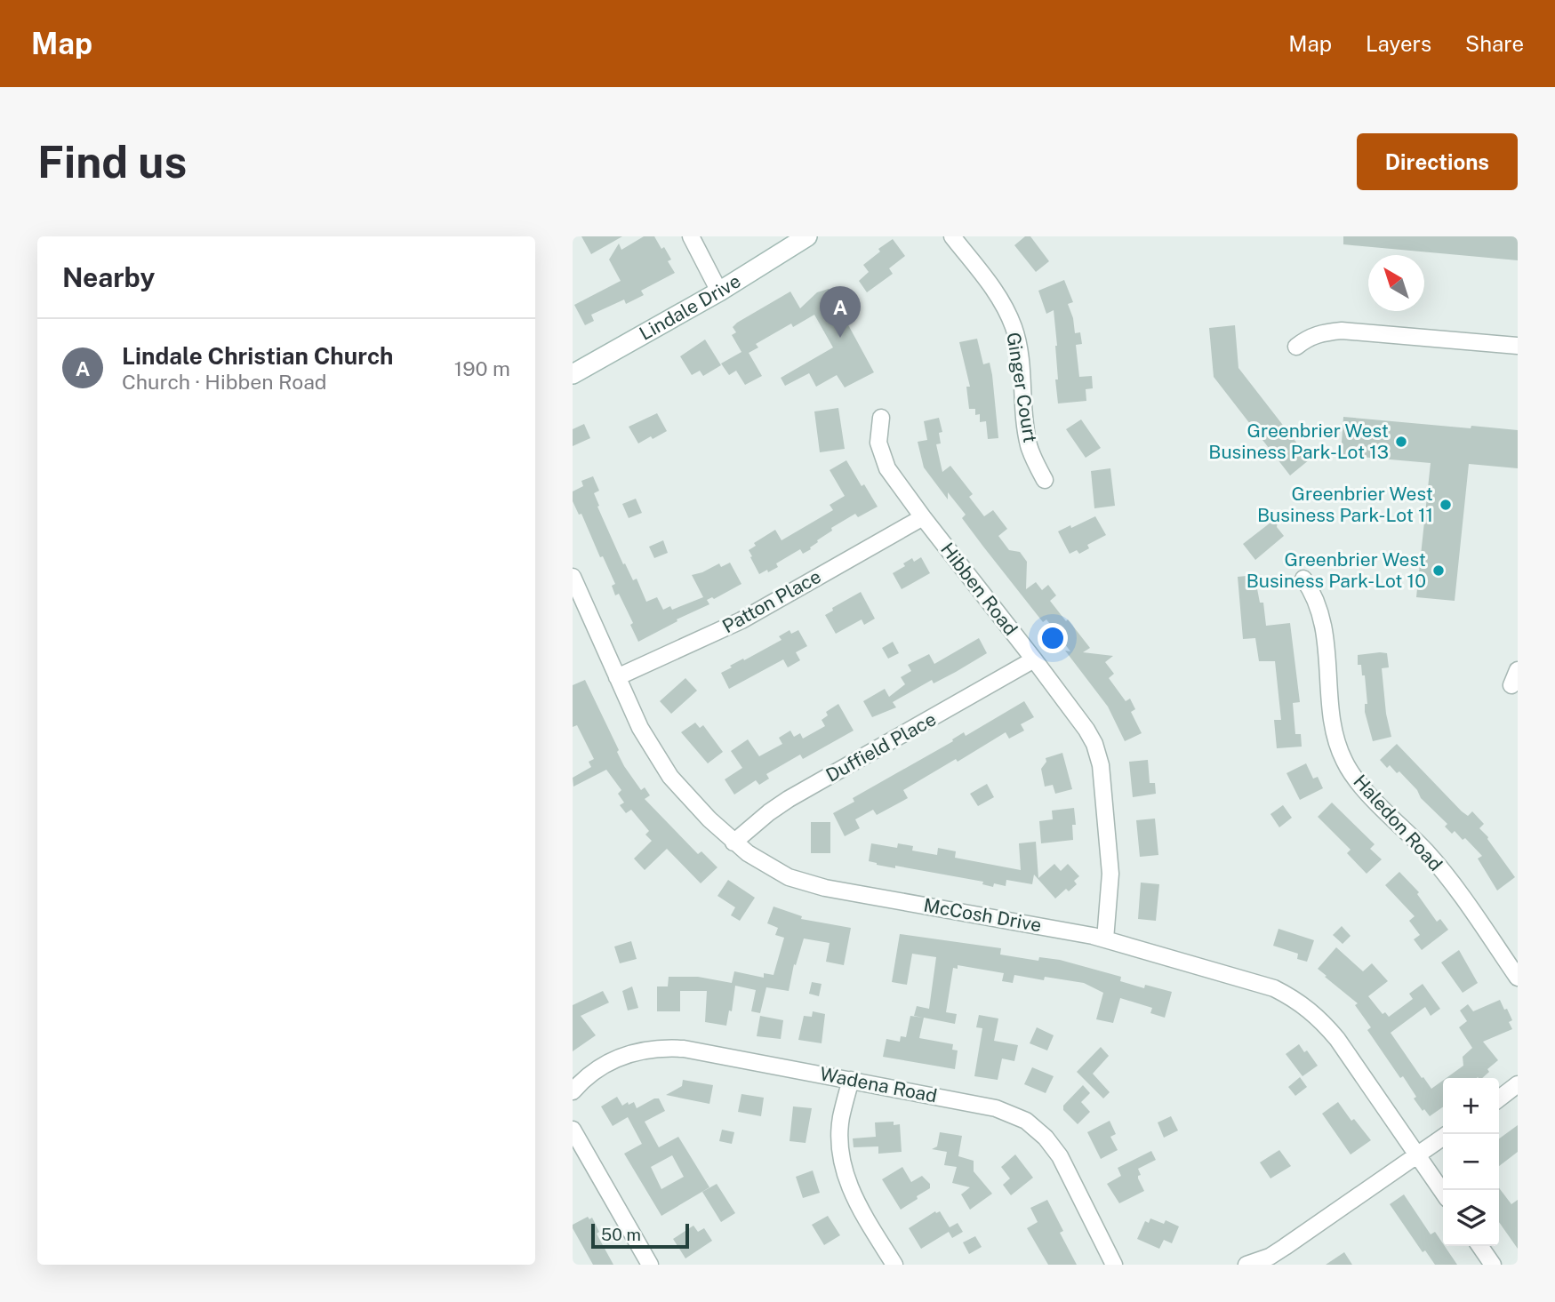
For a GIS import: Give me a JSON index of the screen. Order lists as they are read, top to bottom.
{
  "streets": {
    "street": [
      "Lindale Drive",
      "Ginger Court",
      "Hibben Road",
      "Patton Place",
      "Duffield Place",
      "Haledon Road",
      "McCosh Drive",
      "Wadena Road"
    ]
  },
  "crossings": [
    ["Hibben Road", "Patton Place"],
    ["Hibben Road", "Duffield Place"],
    ["Hibben Road", "McCosh Drive"],
    ["Patton Place", "McCosh Drive"],
    ["Duffield Place", "McCosh Drive"]
  ],
  "places": ["Greenbrier West Business Park-Lot 13", "Greenbrier West Business Park-Lot 11", "Greenbrier West Business Park-Lot 10"],
  "scale_bar": "50 m",
  "north": "top left",
  "page": {
    "header": "Map",
    "nav": ["Map", "Layers", "Share"],
    "buttons": "Directions",
    "title": "Find us",
    "heading": "Nearby",
    "pins": "A",
    "list": [
      {
        "mark": "A",
        "name": "Lindale Christian Church",
        "note": "Church · Hibben Road",
        "value": "190 m"
      }
    ],
    "map_buttons": ["+", "−"],
    "scale": "50 m"
  }
}
